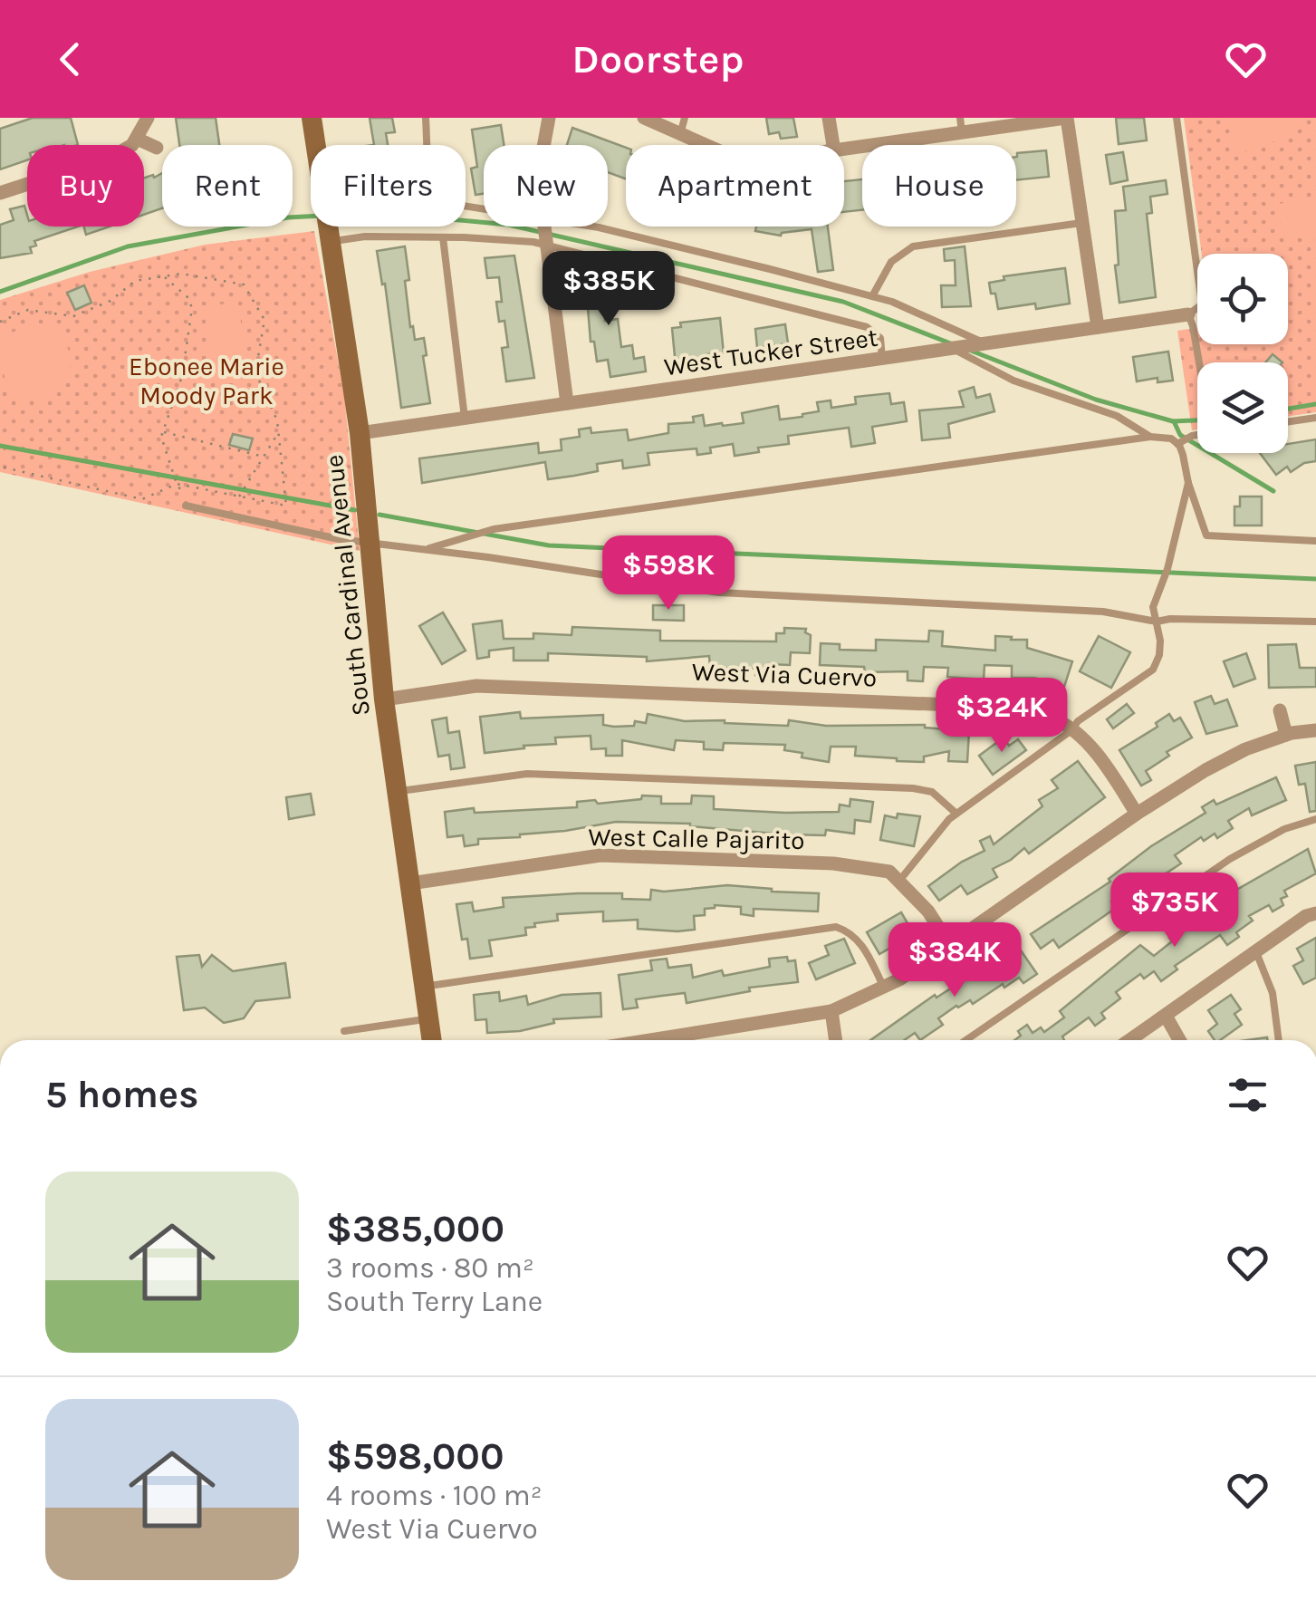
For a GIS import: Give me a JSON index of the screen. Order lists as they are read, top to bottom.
{
  "streets": {
    "main road": ["South Cardinal Avenue"],
    "street": ["West Tucker Street", "West Via Cuervo", "West Calle Pajarito"]
  },
  "crossings": [
    ["West Tucker Street", "South Cardinal Avenue"],
    ["South Cardinal Avenue", "West Via Cuervo"],
    ["South Cardinal Avenue", "West Calle Pajarito"]
  ],
  "parks": ["Ebonee Marie Moody Park"],
  "page": {
    "header": "Doorstep",
    "chip": [
      "Buy",
      "Rent",
      "Filters",
      "New",
      "Apartment",
      "House"
    ],
    "price": [
      "$385K",
      "$598K",
      "$324K",
      "$735K",
      "$384K"
    ],
    "heading": "5 homes",
    "list": [
      {
        "name": "$385,000",
        "note": "3 rooms · 80 m² · South Terry Lane"
      },
      {
        "name": "$598,000",
        "note": "4 rooms · 100 m² · West Via Cuervo"
      }
    ]
  }
}
